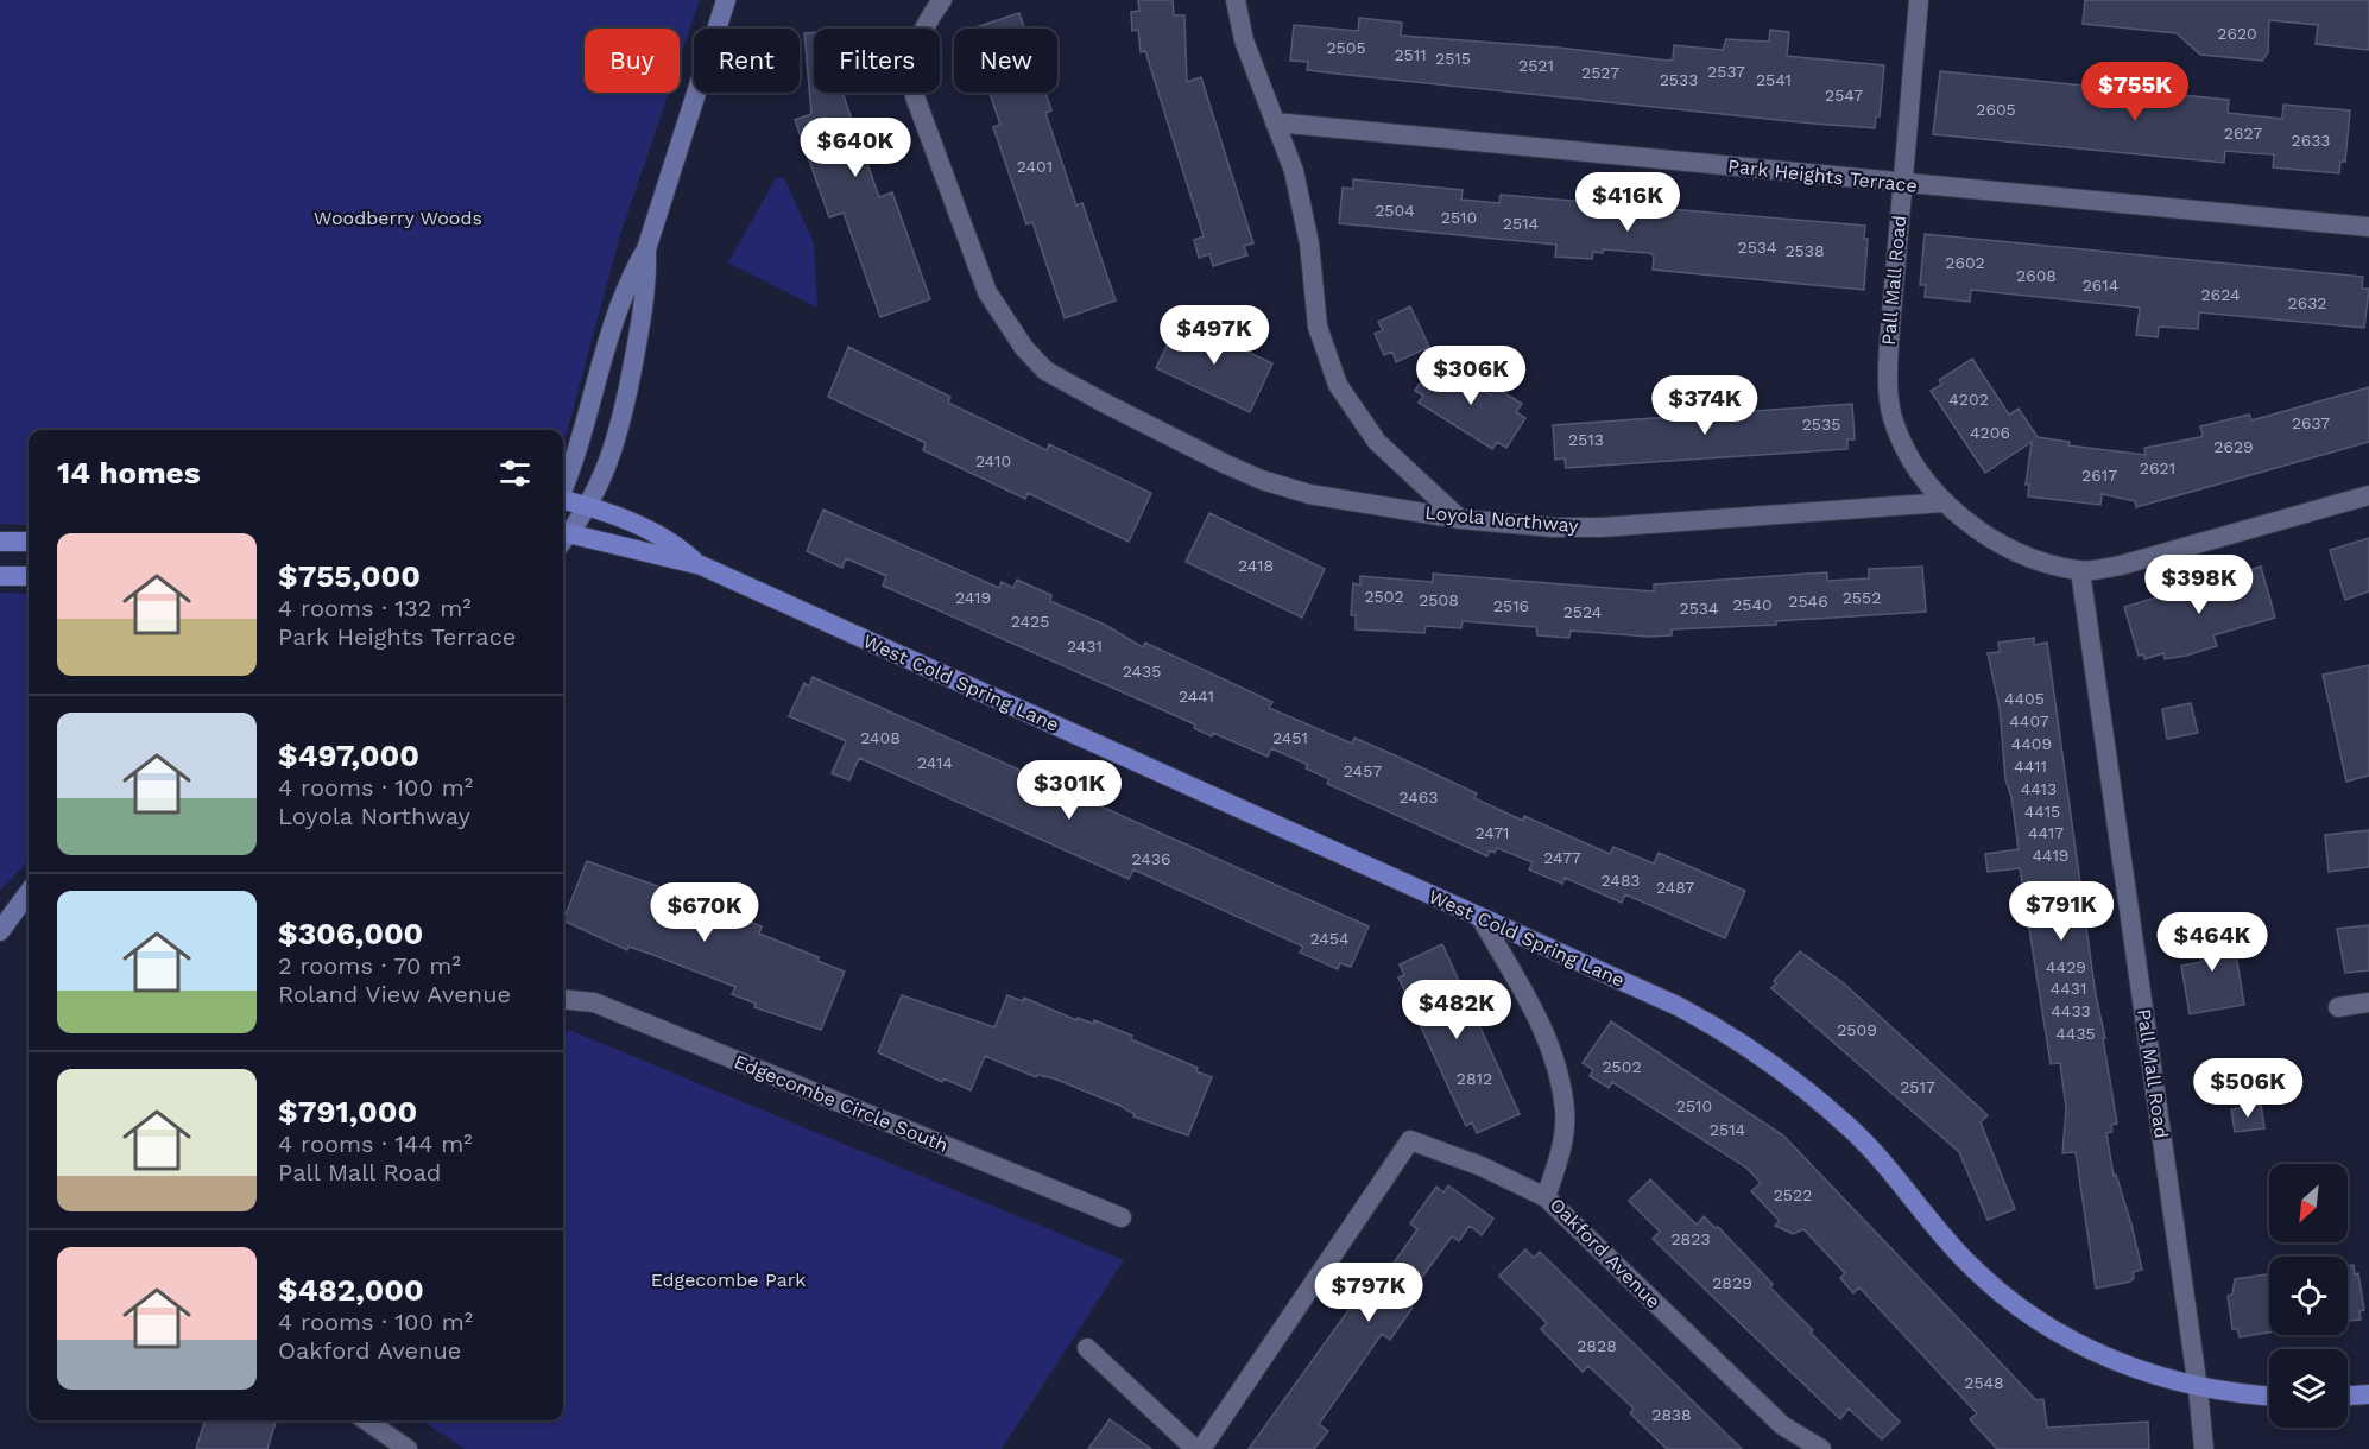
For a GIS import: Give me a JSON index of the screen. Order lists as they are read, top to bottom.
{
  "streets": {
    "main road": ["West Cold Spring Lane"],
    "street": [
      "Park Heights Terrace",
      "Pall Mall Road",
      "Loyola Northway",
      "Edgecombe Circle South",
      "Oakford Avenue"
    ]
  },
  "crossings": [
    ["Park Heights Terrace", "Pall Mall Road"],
    ["Pall Mall Road", "Loyola Northway"],
    ["Pall Mall Road", "West Cold Spring Lane"],
    ["West Cold Spring Lane", "Oakford Avenue"]
  ],
  "parks": ["Woodberry Woods", "Edgecombe Park"],
  "house_numbers": [
    "2620",
    "2505",
    "2511",
    "2515",
    "2521",
    "2537",
    "2527",
    "2533",
    "2541",
    "2547",
    "2605",
    "2627",
    "2633",
    "2401",
    "2504",
    "2510",
    "2514",
    "2534",
    "2538",
    "2602",
    "2608",
    "2614",
    "2624",
    "2632",
    "4202",
    "2637",
    "2535",
    "4206",
    "2513",
    "2629",
    "2410",
    "2621",
    "2617",
    "2418",
    "2502",
    "2419",
    "2552",
    "2508",
    "2546",
    "2540",
    "2516",
    "2534",
    "2524",
    "2425",
    "2431",
    "2435",
    "2441",
    "4405",
    "4407",
    "2408",
    "2451",
    "4409",
    "2414",
    "4411",
    "2457",
    "4413",
    "2463",
    "4415",
    "2471",
    "4417",
    "4419",
    "2477",
    "2436",
    "2483",
    "2487",
    "2454",
    "4429",
    "4431",
    "4433",
    "2509",
    "4435",
    "2502",
    "2812",
    "2517",
    "2510",
    "2514",
    "2522",
    "2823",
    "2829",
    "2828",
    "2548",
    "2838"
  ],
  "north": "bottom left",
  "page": {
    "chip": [
      "Buy",
      "Rent",
      "Filters",
      "New"
    ],
    "price": [
      "$755K",
      "$640K",
      "$416K",
      "$497K",
      "$306K",
      "$374K",
      "$398K",
      "$301K",
      "$791K",
      "$670K",
      "$464K",
      "$482K",
      "$506K",
      "$797K"
    ],
    "heading": "14 homes",
    "list": [
      {
        "name": "$755,000",
        "note": "4 rooms · 132 m² · Park Heights Terrace"
      },
      {
        "name": "$497,000",
        "note": "4 rooms · 100 m² · Loyola Northway"
      },
      {
        "name": "$306,000",
        "note": "2 rooms · 70 m² · Roland View Avenue"
      },
      {
        "name": "$791,000",
        "note": "4 rooms · 144 m² · Pall Mall Road"
      },
      {
        "name": "$482,000",
        "note": "4 rooms · 100 m² · Oakford Avenue"
      }
    ]
  }
}
